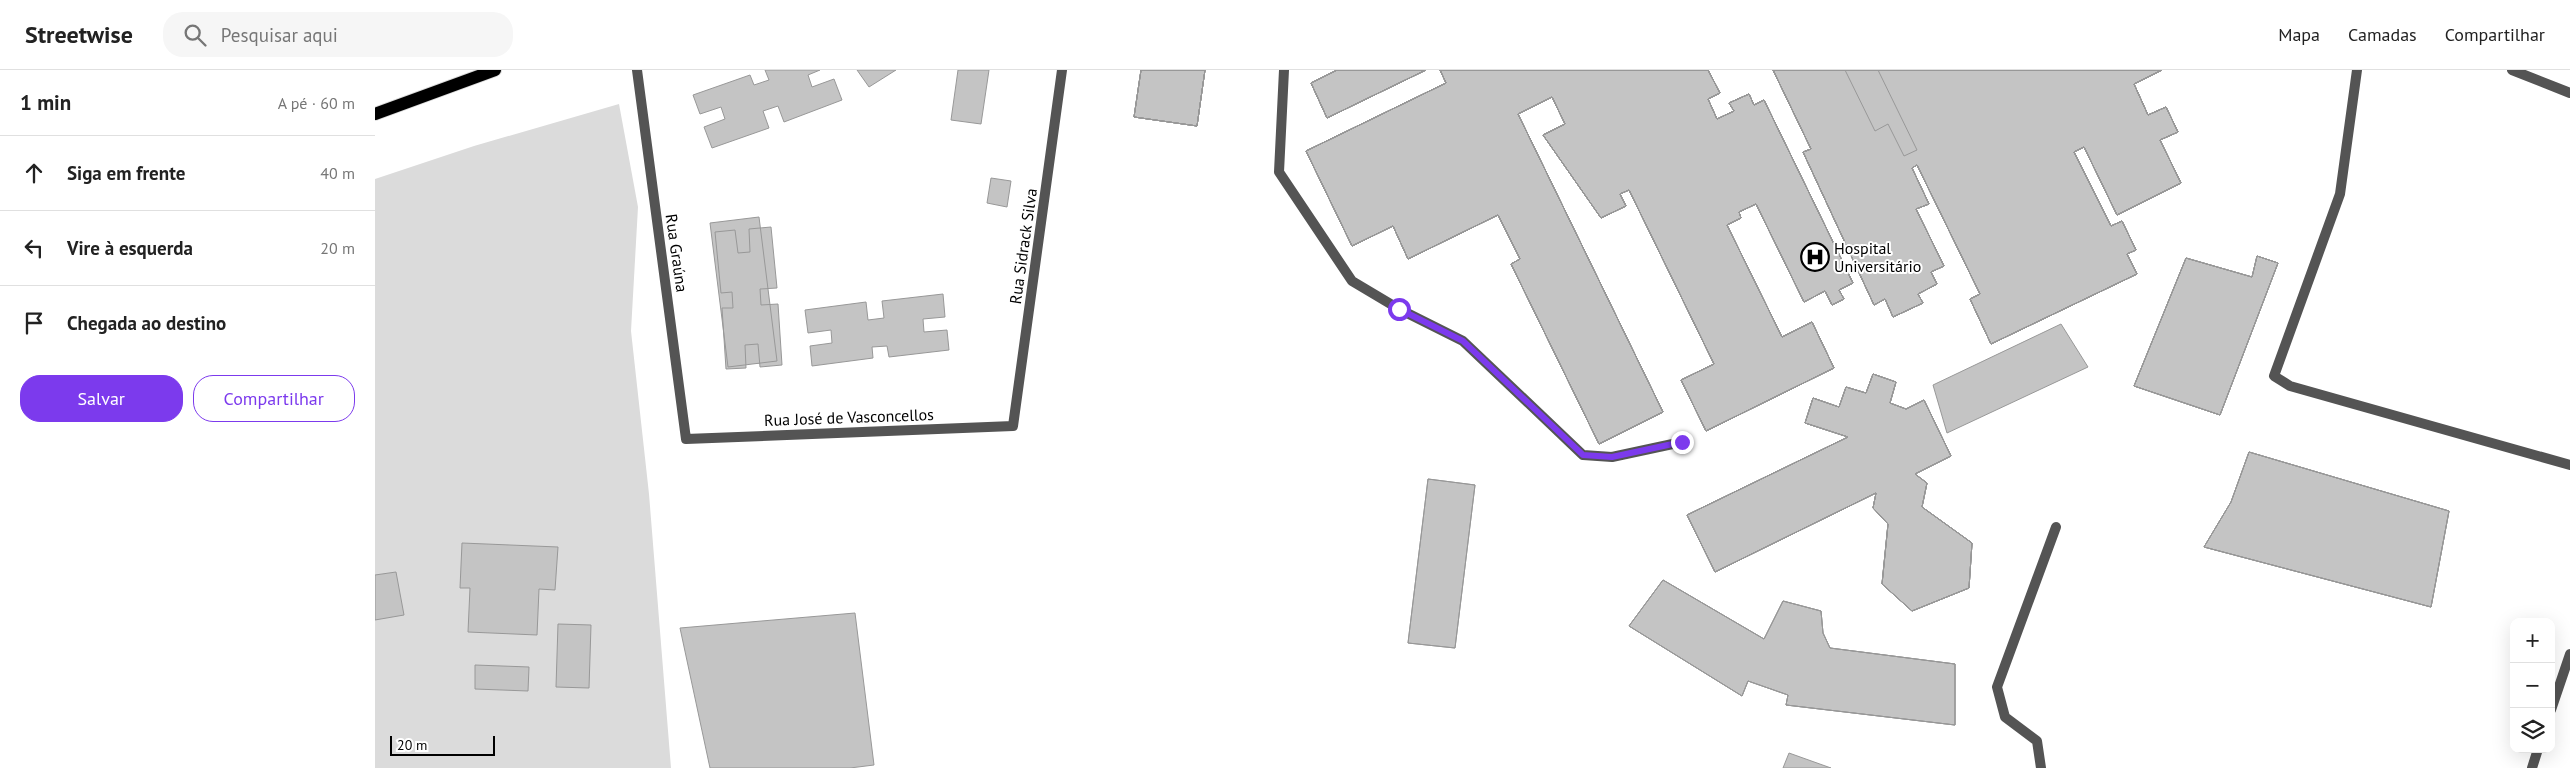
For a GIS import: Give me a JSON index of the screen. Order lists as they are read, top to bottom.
{
  "streets": {
    "street": ["Rua Sidrack Silva", "Rua Graúna", "Rua José de Vasconcellos"]
  },
  "crossings": [
    ["Rua Sidrack Silva", "Rua José de Vasconcellos"],
    ["Rua Graúna", "Rua José de Vasconcellos"]
  ],
  "places": {
    "hospital": ["Hospital Universitário"]
  },
  "scale_bar": "20 m",
  "page": {
    "header": "Streetwise",
    "search": "Pesquisar aqui",
    "nav": ["Mapa", "Camadas", "Compartilhar"],
    "heading": ["1 min", "A pé · 60 m"],
    "list": [
      ["Siga em frente", "40 m"],
      ["Vire à esquerda", "20 m"],
      "Chegada ao destino"
    ],
    "buttons": ["Salvar", "Compartilhar"],
    "map_buttons": ["+", "−"],
    "scale": "20 m"
  }
}
